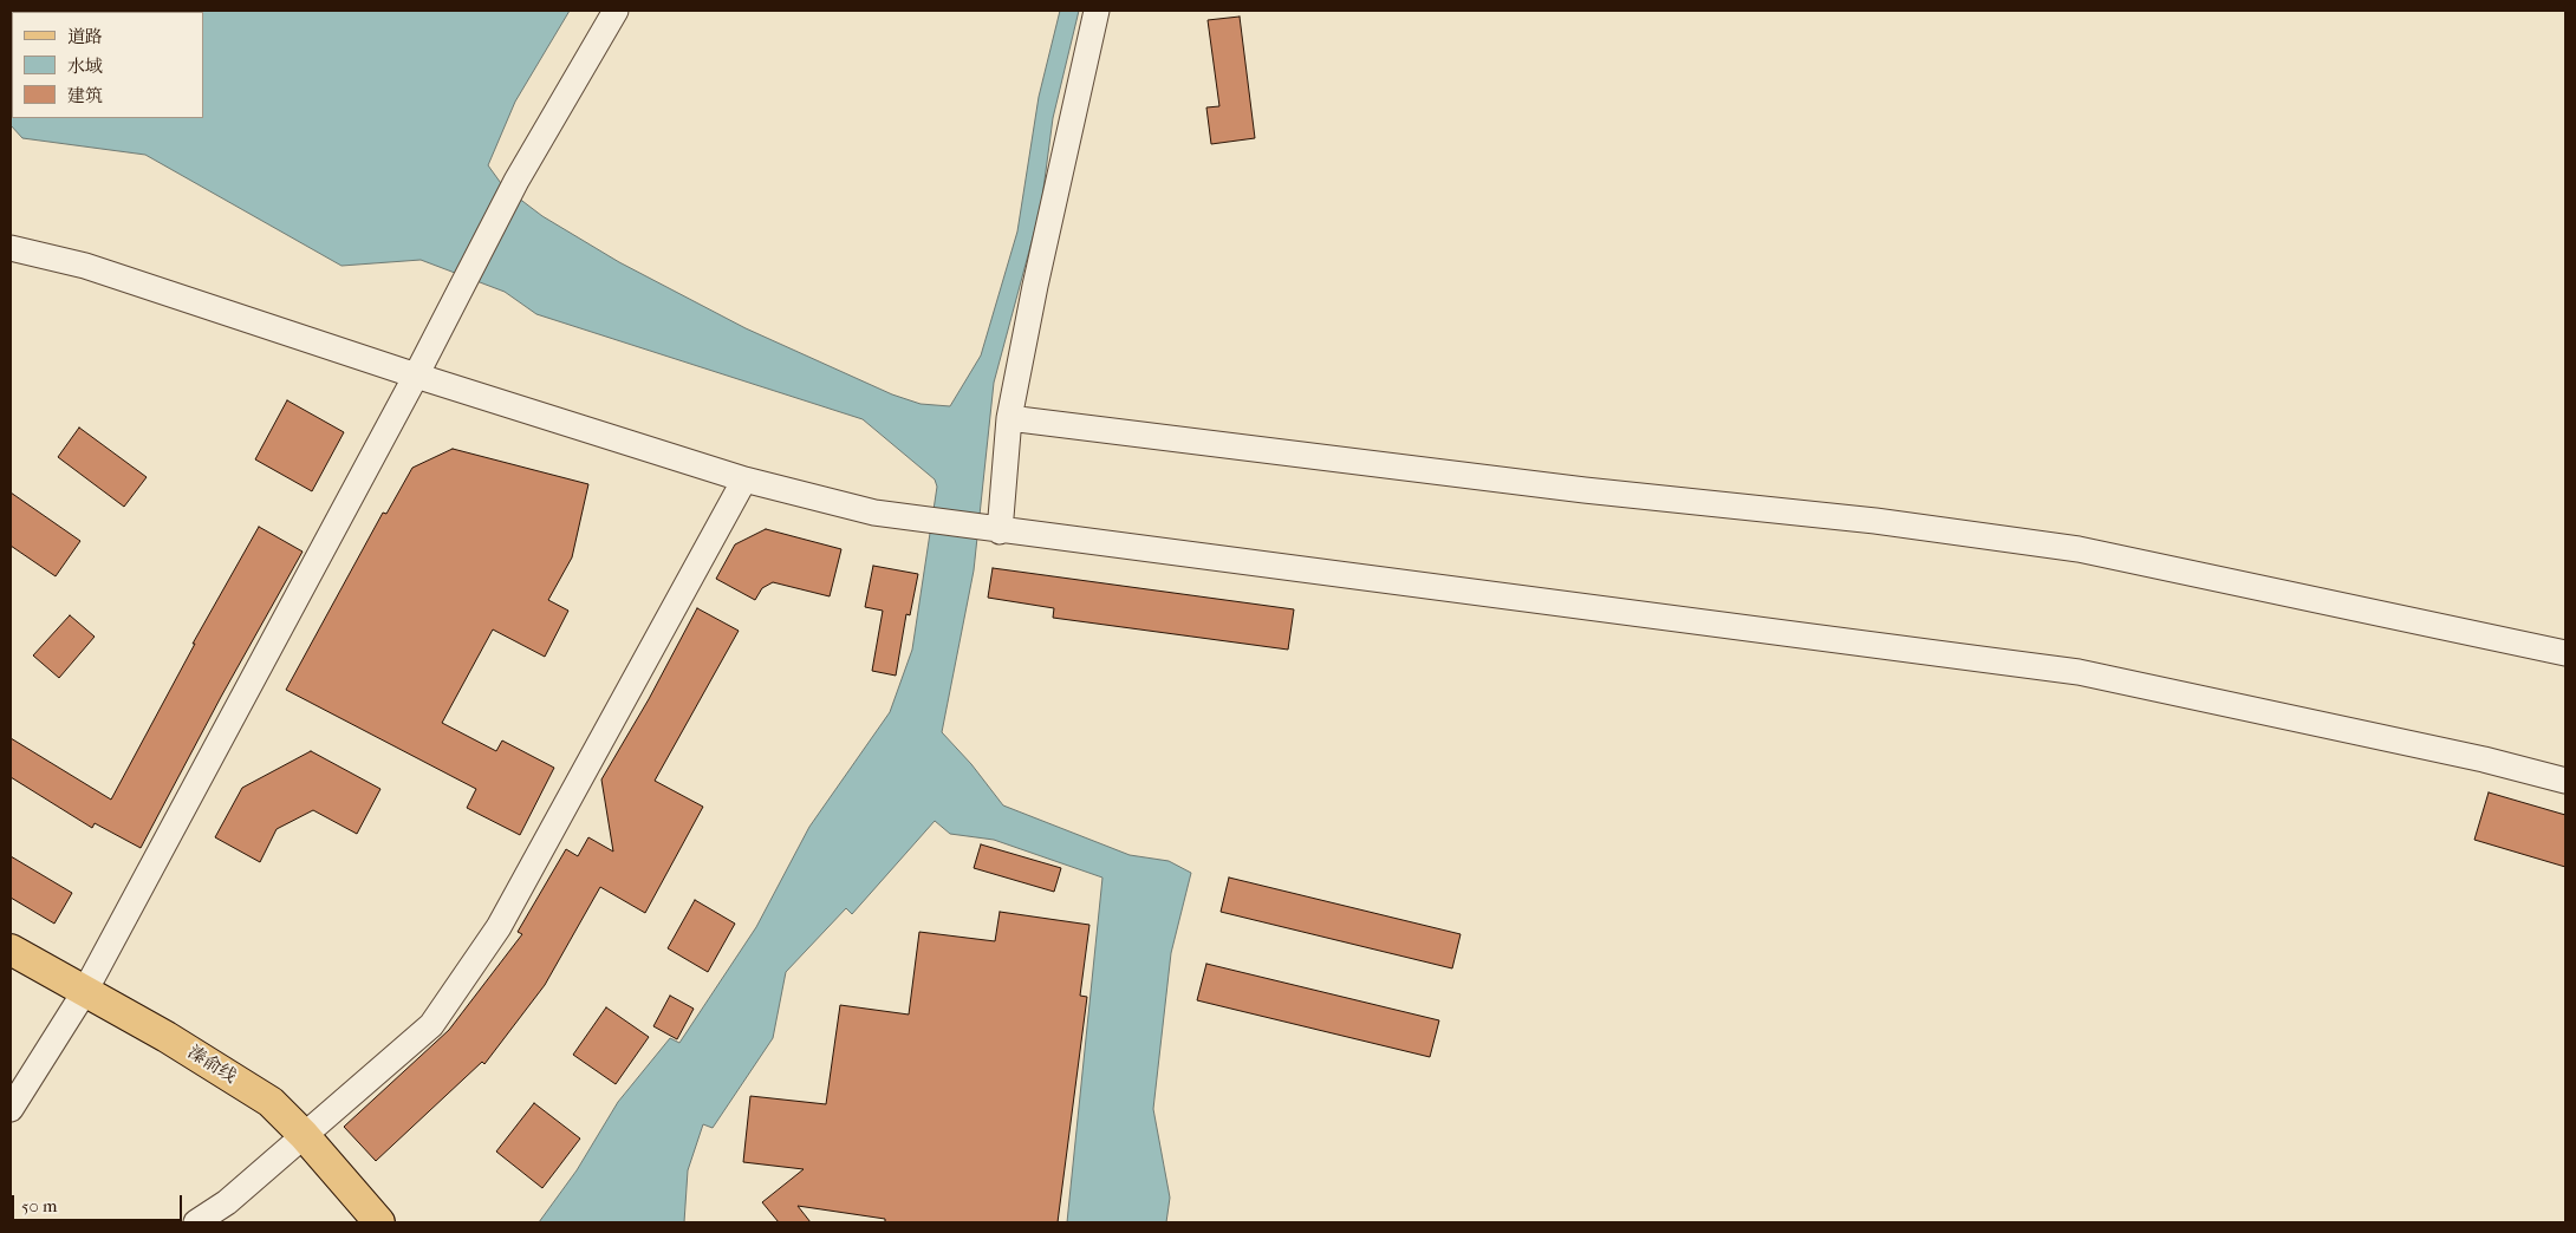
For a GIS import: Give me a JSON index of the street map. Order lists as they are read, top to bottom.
{
  "streets": {
    "main road": ["溱俞线"]
  },
  "legend": ["道路", "水域", "建筑"],
  "scale_bar": "50 m"
}
